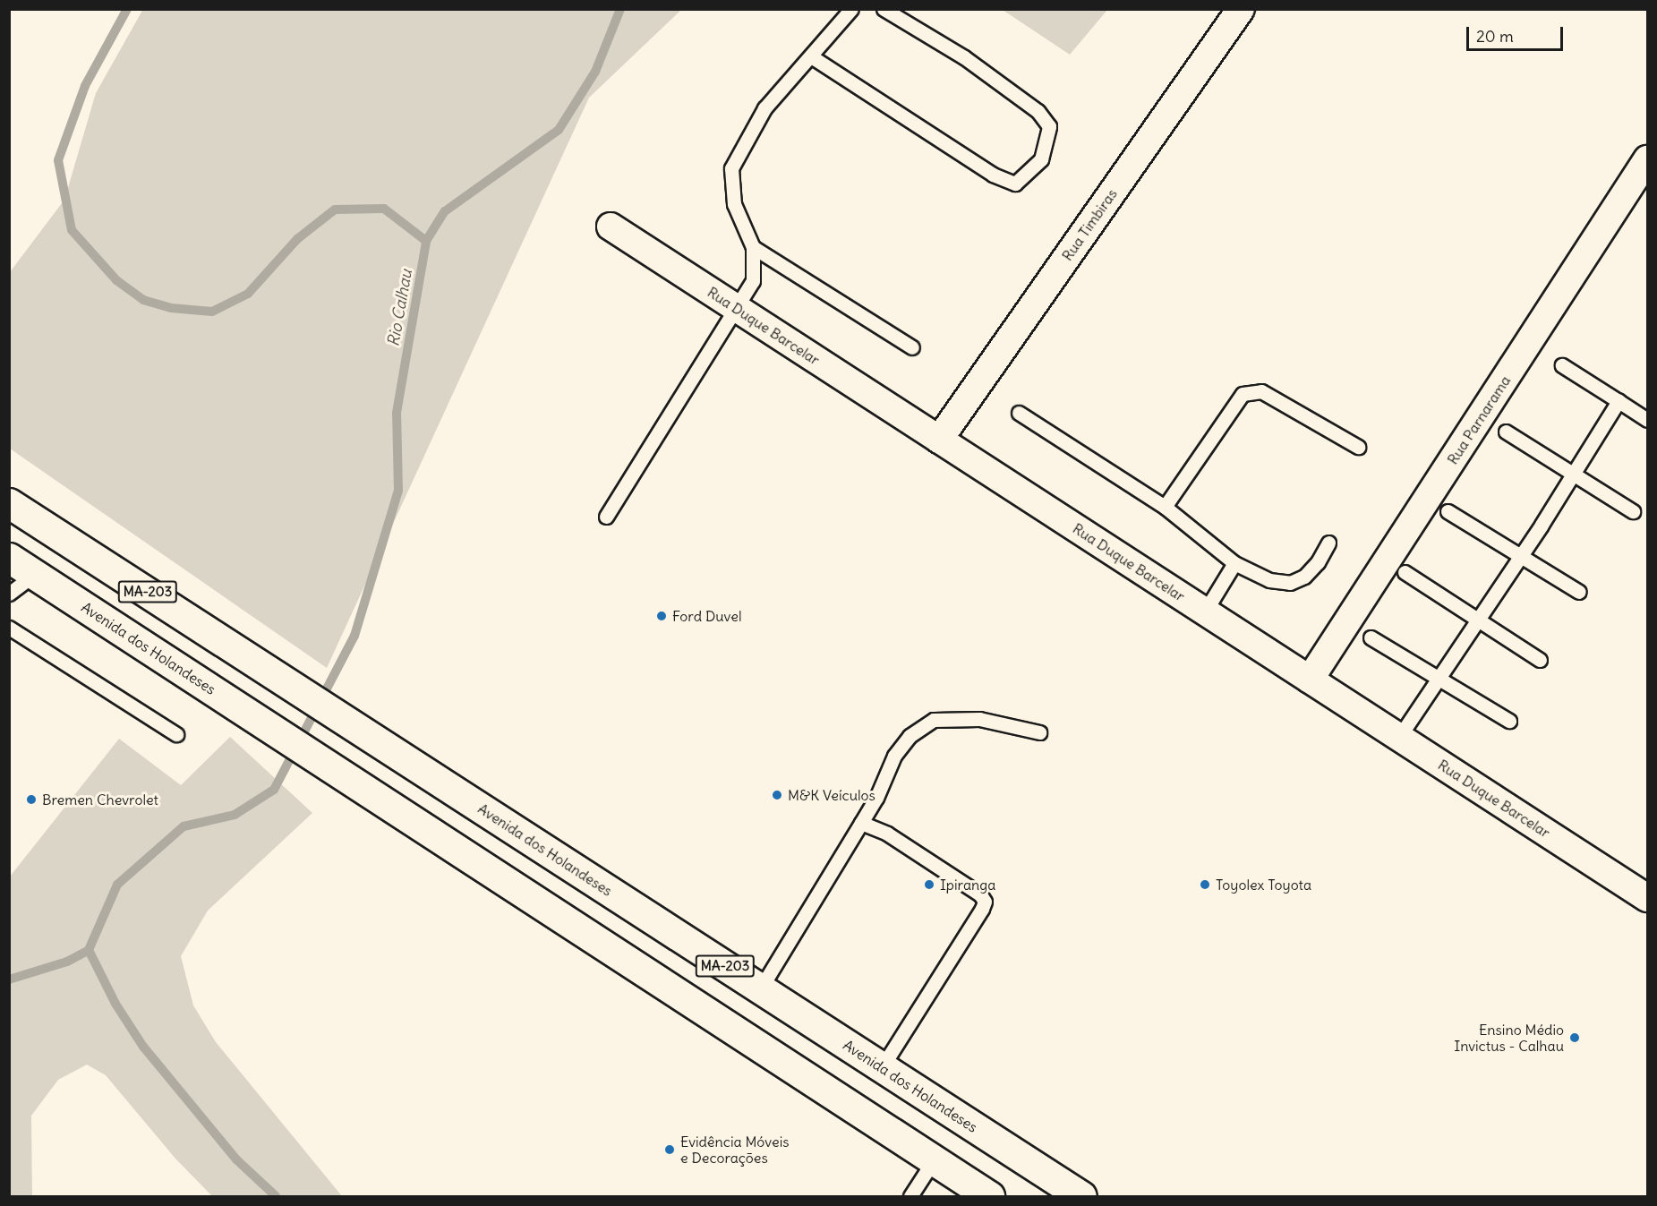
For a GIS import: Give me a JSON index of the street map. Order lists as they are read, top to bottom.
{
  "streets": {
    "main road": ["MA-203", "Avenida dos Holandeses"],
    "street": ["Rua Timbiras", "Rua Duque Barcelar", "Rua Parnarama"]
  },
  "crossings": [
    ["Rua Timbiras", "Rua Duque Barcelar"],
    ["Rua Duque Barcelar", "Rua Parnarama"]
  ],
  "water": ["Rio Calhau"],
  "places": [
    "Ford Duvel",
    "M&K Veículos",
    "Bremen Chevrolet",
    "Ipiranga",
    "Toyolex Toyota",
    "Ensino Médio Invictus - Calhau",
    "Evidência Móveis e Decorações"
  ],
  "scale_bar": "20 m"
}
